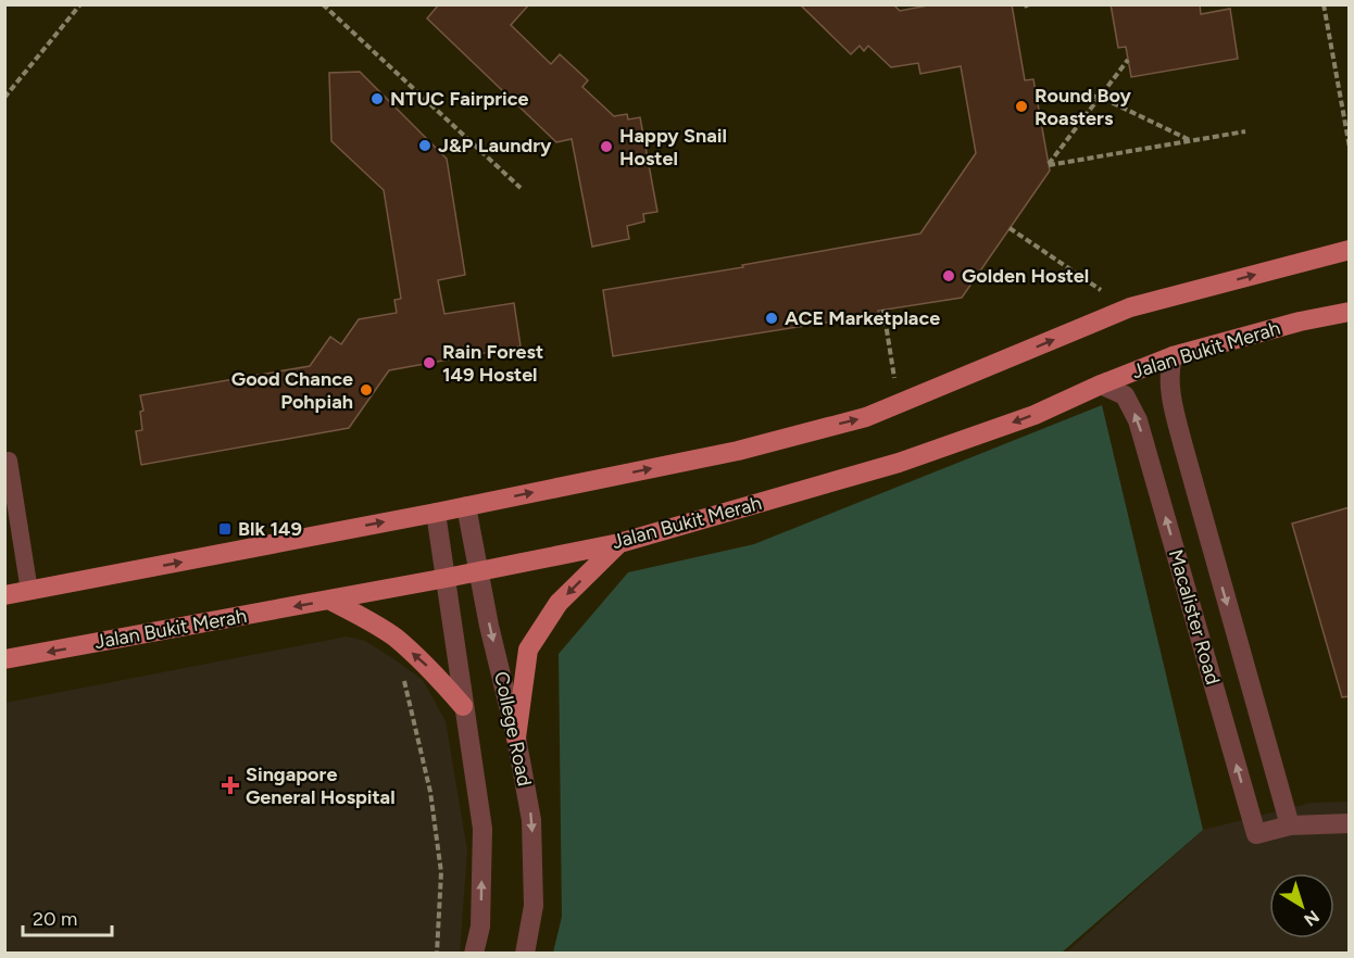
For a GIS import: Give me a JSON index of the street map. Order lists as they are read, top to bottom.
{
  "streets": {
    "main road": ["Jalan Bukit Merah"],
    "street": ["Macalister Road", "College Road"]
  },
  "crossings": [
    ["Jalan Bukit Merah", "Macalister Road"],
    ["Jalan Bukit Merah", "College Road"]
  ],
  "places": {
    "other": [
      "NTUC Fairprice",
      "Round Boy Roasters",
      "J&P Laundry",
      "Happy Snail Hostel",
      "Golden Hostel",
      "ACE Marketplace",
      "Rain Forest 149 Hostel",
      "Good Chance Pohpiah"
    ],
    "transit": ["Blk 149"],
    "health": ["Singapore General Hospital"]
  },
  "scale_bar": "20 m",
  "north": "bottom right"
}
